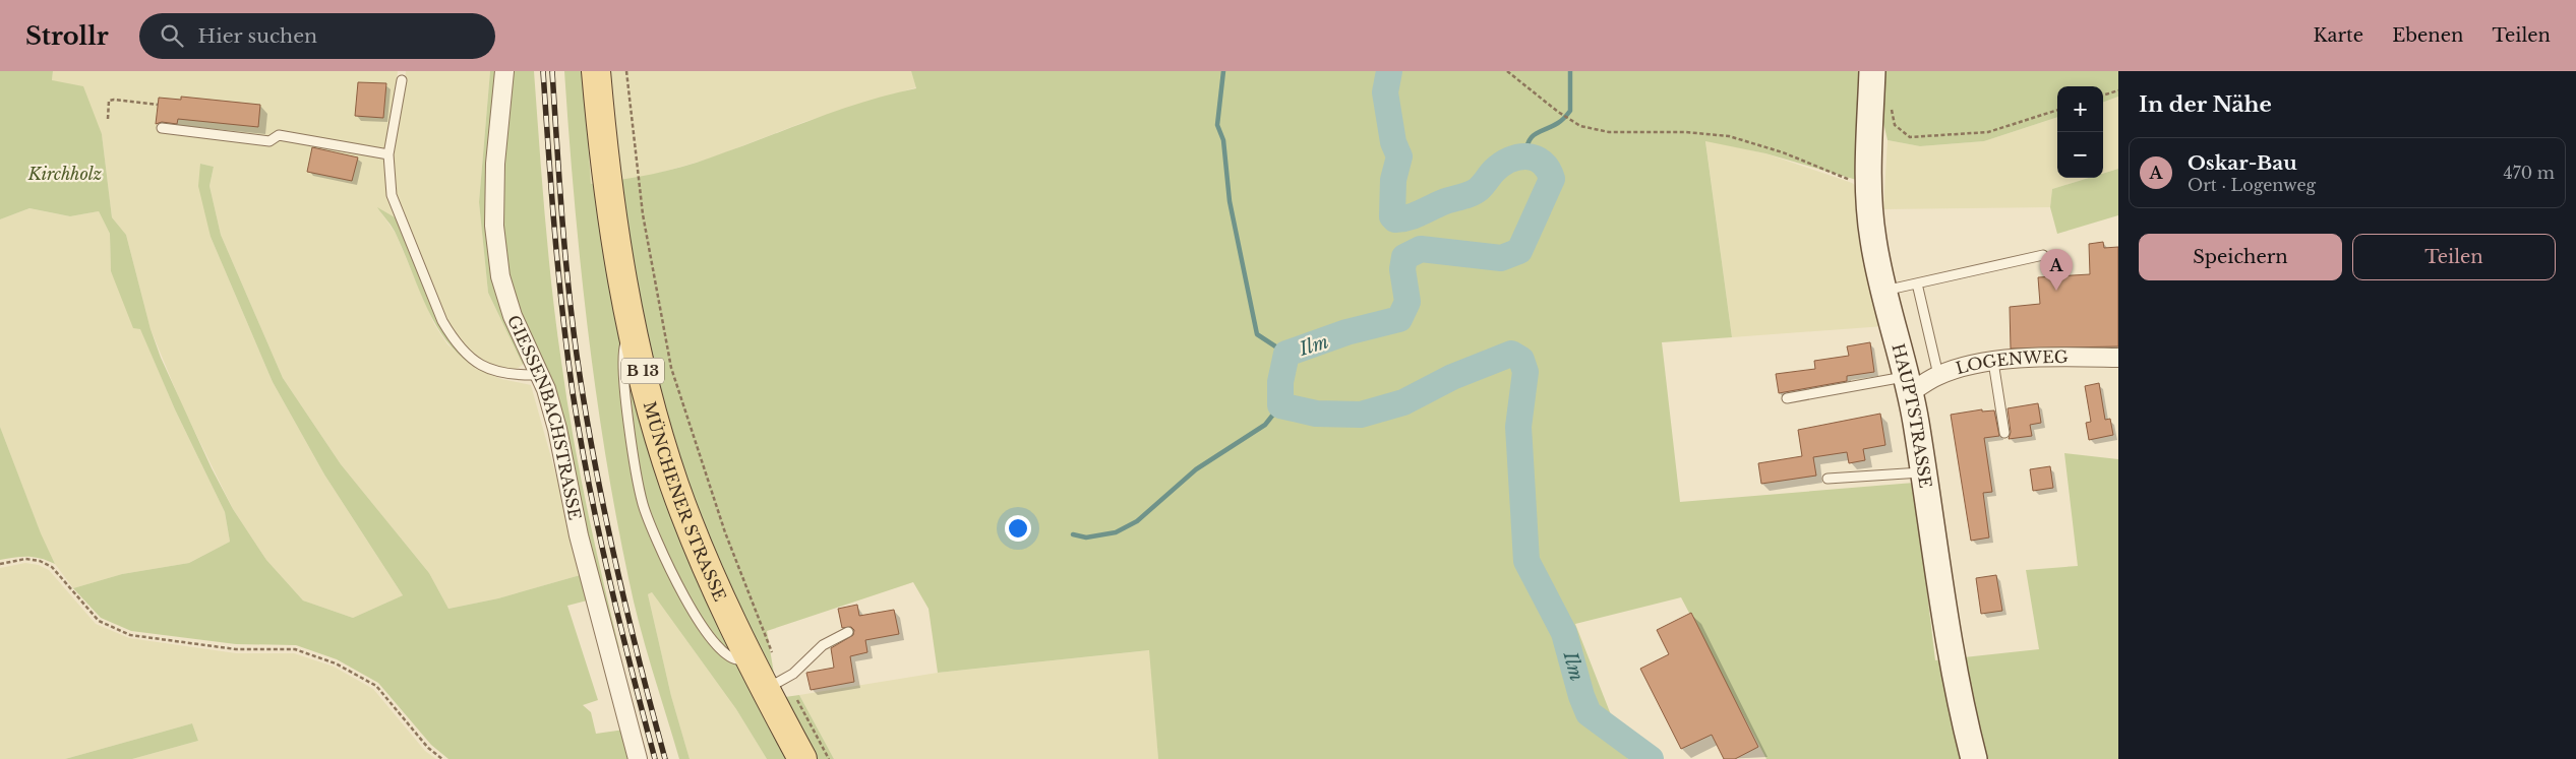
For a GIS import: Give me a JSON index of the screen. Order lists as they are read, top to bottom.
{
  "streets": {
    "main road": ["B 13", "MÜNCHENER STRASSE"],
    "street": ["LOGENWEG", "HAUPTSTRASSE", "GIESSENBACHSTRASSE"]
  },
  "crossings": [
    ["LOGENWEG", "HAUPTSTRASSE"],
    ["B 13", "MÜNCHENER STRASSE"]
  ],
  "water": ["Ilm"],
  "parks": ["Kirchholz"],
  "page": {
    "header": "Strollr",
    "search": "Hier suchen",
    "nav": ["Karte", "Ebenen", "Teilen"],
    "heading": "In der Nähe",
    "map_buttons": ["+", "−"],
    "list": [
      {
        "mark": "A",
        "name": "Oskar-Bau",
        "note": "Ort · Logenweg",
        "value": "470 m"
      }
    ],
    "buttons": ["Speichern", "Teilen"],
    "pins": "A"
  }
}
